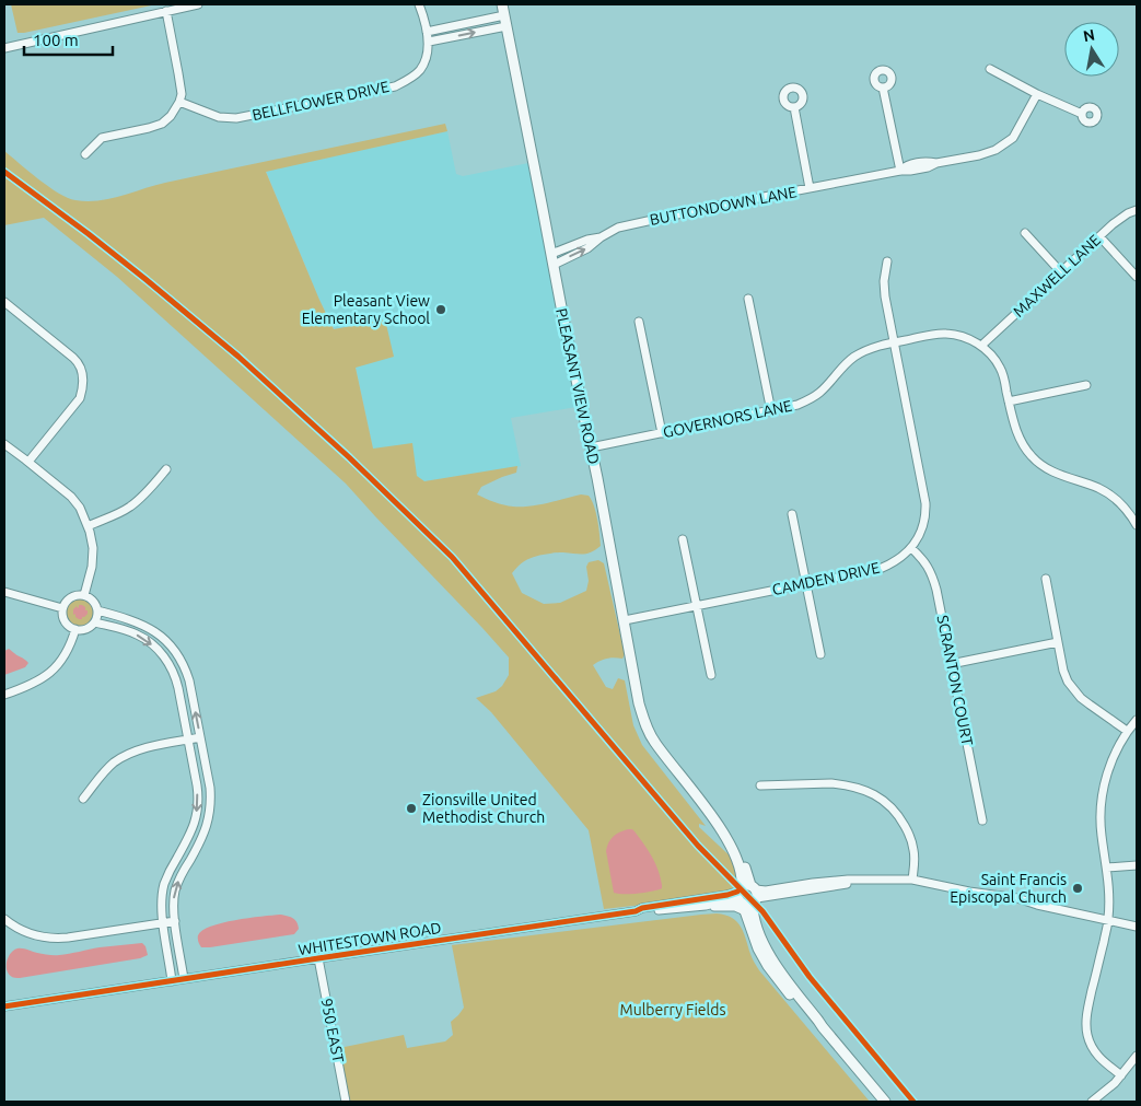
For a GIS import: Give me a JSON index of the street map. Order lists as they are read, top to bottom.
{
  "streets": {
    "main road": ["PLEASANT VIEW ROAD"],
    "street": [
      "BELLFLOWER DRIVE",
      "BUTTONDOWN LANE",
      "MAXWELL LANE",
      "GOVERNORS LANE",
      "CAMDEN DRIVE",
      "SCRANTON COURT",
      "WHITESTOWN ROAD",
      "950 EAST"
    ]
  },
  "crossings": [
    ["BUTTONDOWN LANE", "PLEASANT VIEW ROAD"],
    ["MAXWELL LANE", "GOVERNORS LANE"],
    ["PLEASANT VIEW ROAD", "GOVERNORS LANE"],
    ["PLEASANT VIEW ROAD", "CAMDEN DRIVE"],
    ["PLEASANT VIEW ROAD", "WHITESTOWN ROAD"],
    ["GOVERNORS LANE", "CAMDEN DRIVE"],
    ["CAMDEN DRIVE", "SCRANTON COURT"],
    ["WHITESTOWN ROAD", "950 EAST"]
  ],
  "parks": ["Mulberry Fields"],
  "places": ["Pleasant View Elementary School", "Zionsville United Methodist Church", "Saint Francis Episcopal Church"],
  "scale_bar": "100 m",
  "north": "top"
}
